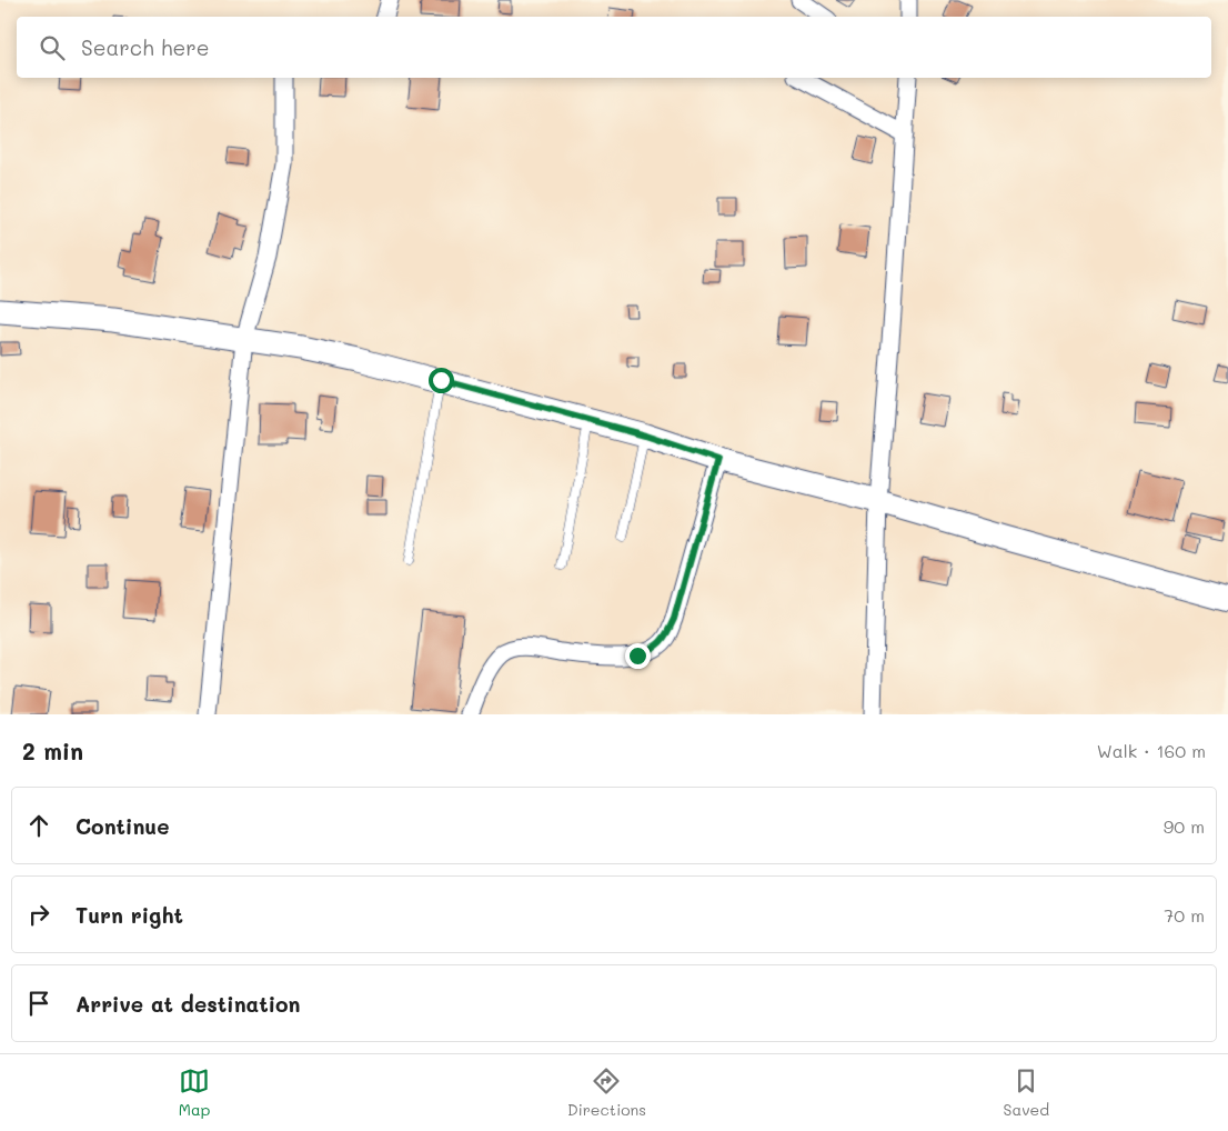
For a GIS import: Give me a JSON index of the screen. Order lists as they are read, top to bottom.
{
  "page": {
    "search": "Search here",
    "heading": ["2 min", "Walk · 160 m"],
    "list": [
      ["Continue", "90 m"],
      ["Turn right", "70 m"],
      "Arrive at destination"
    ],
    "nav": ["Map", "Directions", "Saved"]
  }
}
